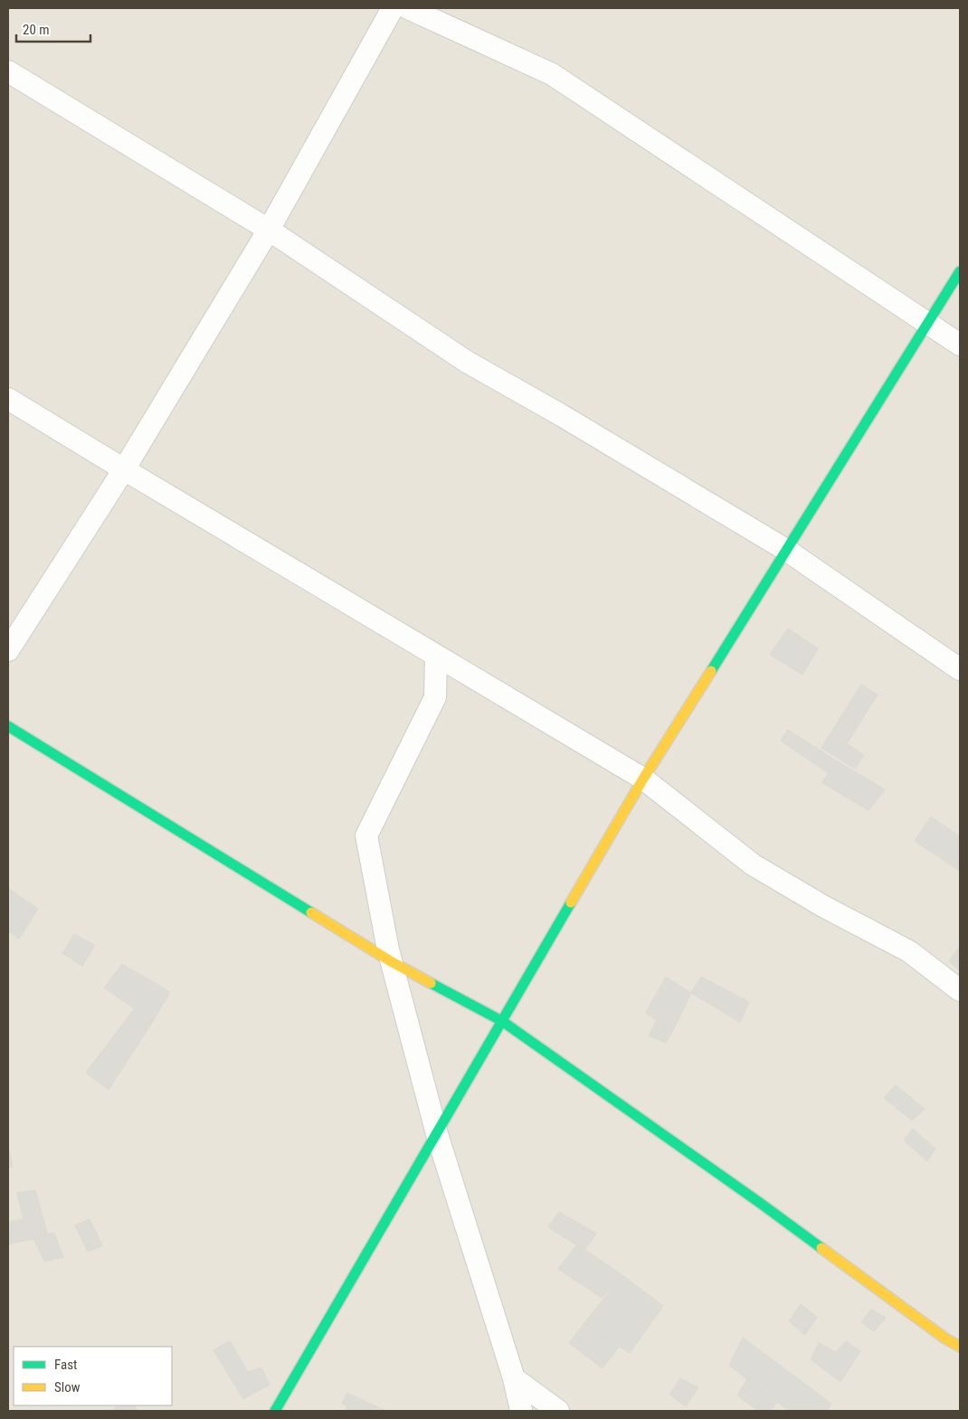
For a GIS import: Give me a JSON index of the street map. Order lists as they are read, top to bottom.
{
  "legend": ["Fast", "Slow"],
  "scale_bar": "20 m"
}
